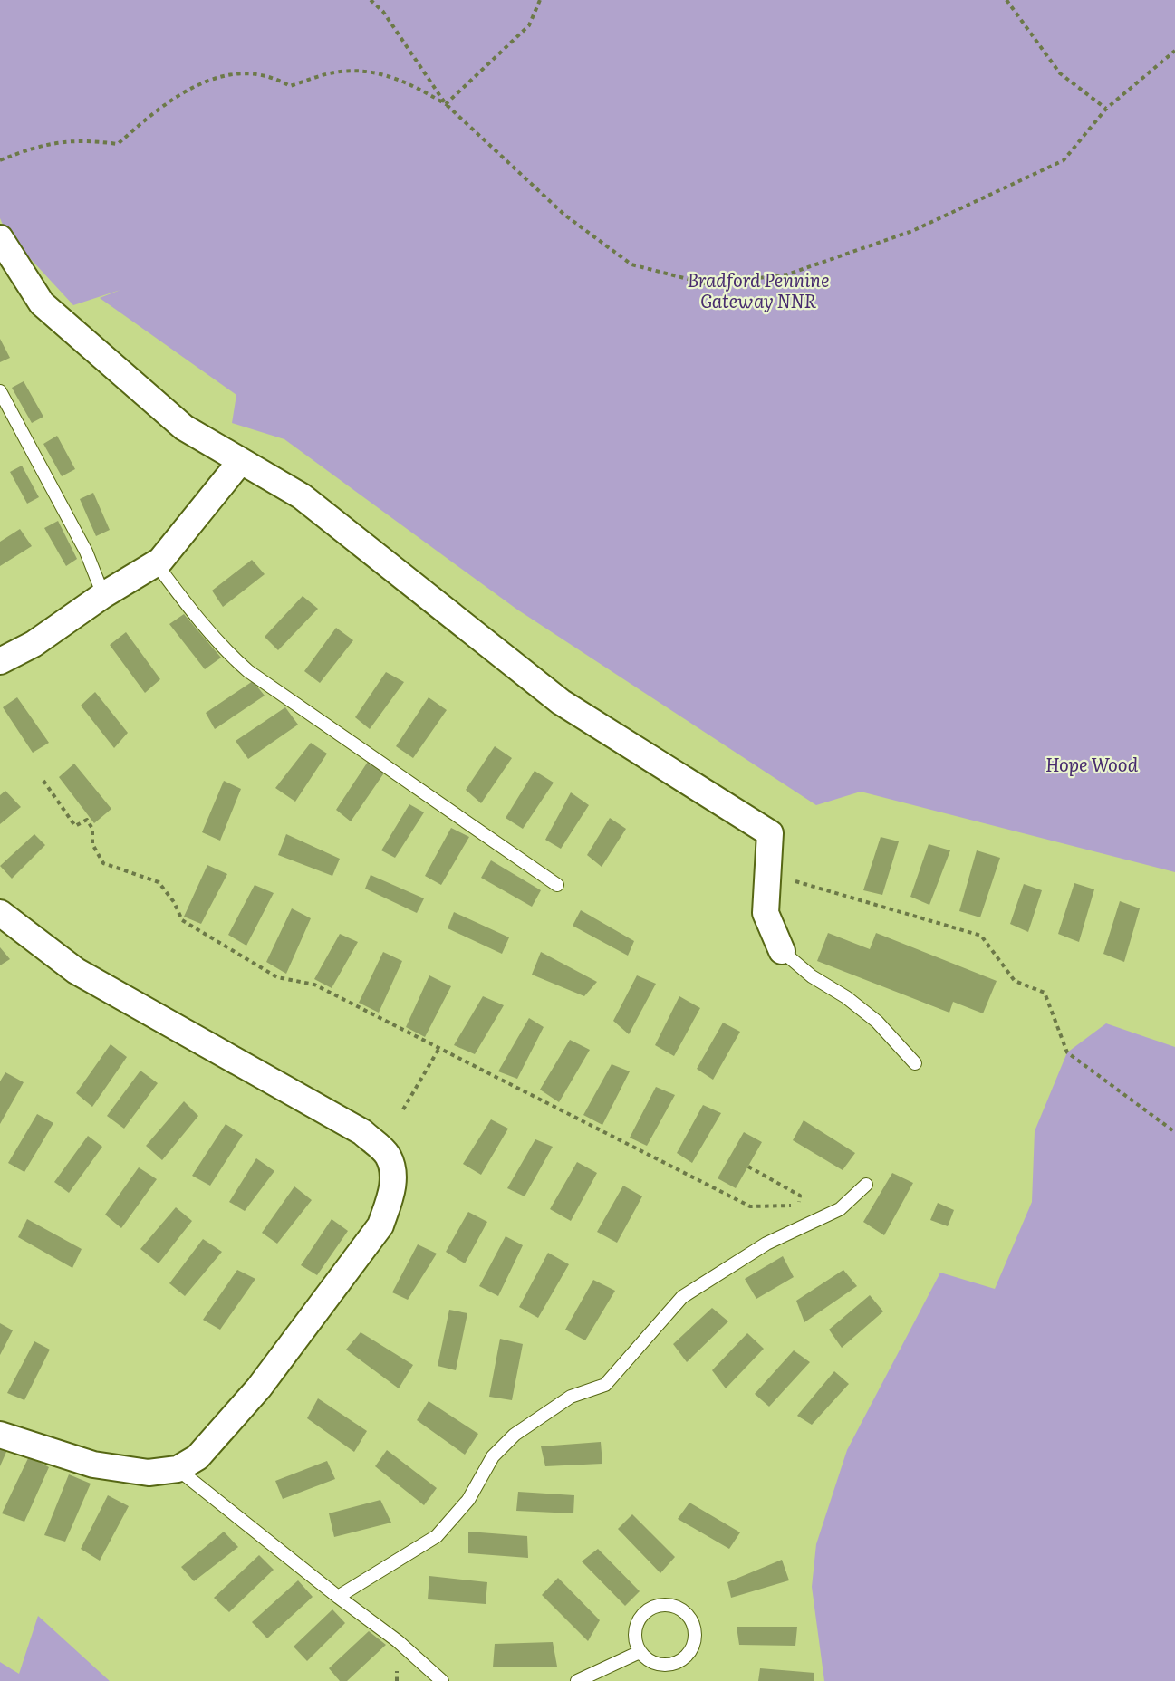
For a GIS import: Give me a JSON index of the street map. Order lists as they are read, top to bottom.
{
  "parks": ["Bradford Pennine Gateway NNR", "Hope Wood"]
}
